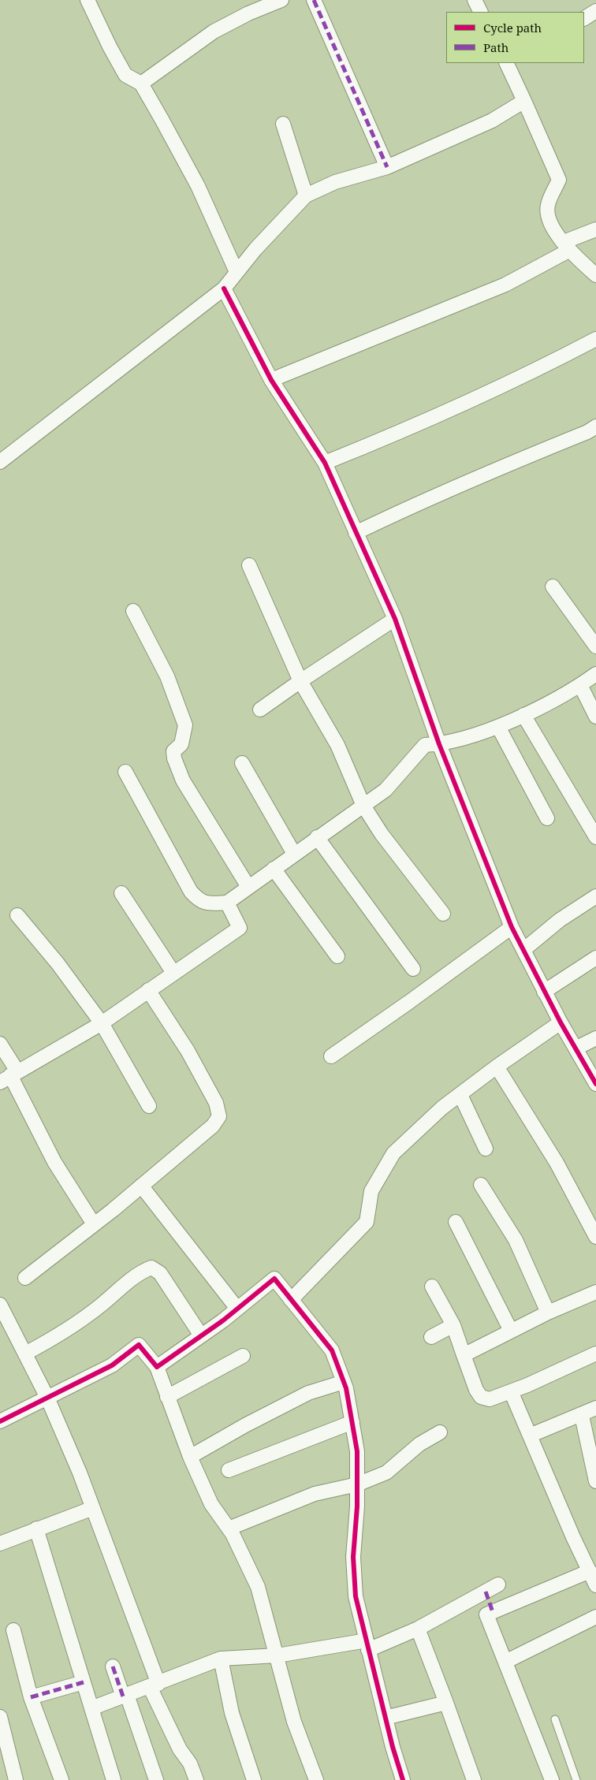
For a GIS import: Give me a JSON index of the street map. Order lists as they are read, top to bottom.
{
  "legend": ["Cycle path", "Path"]
}
